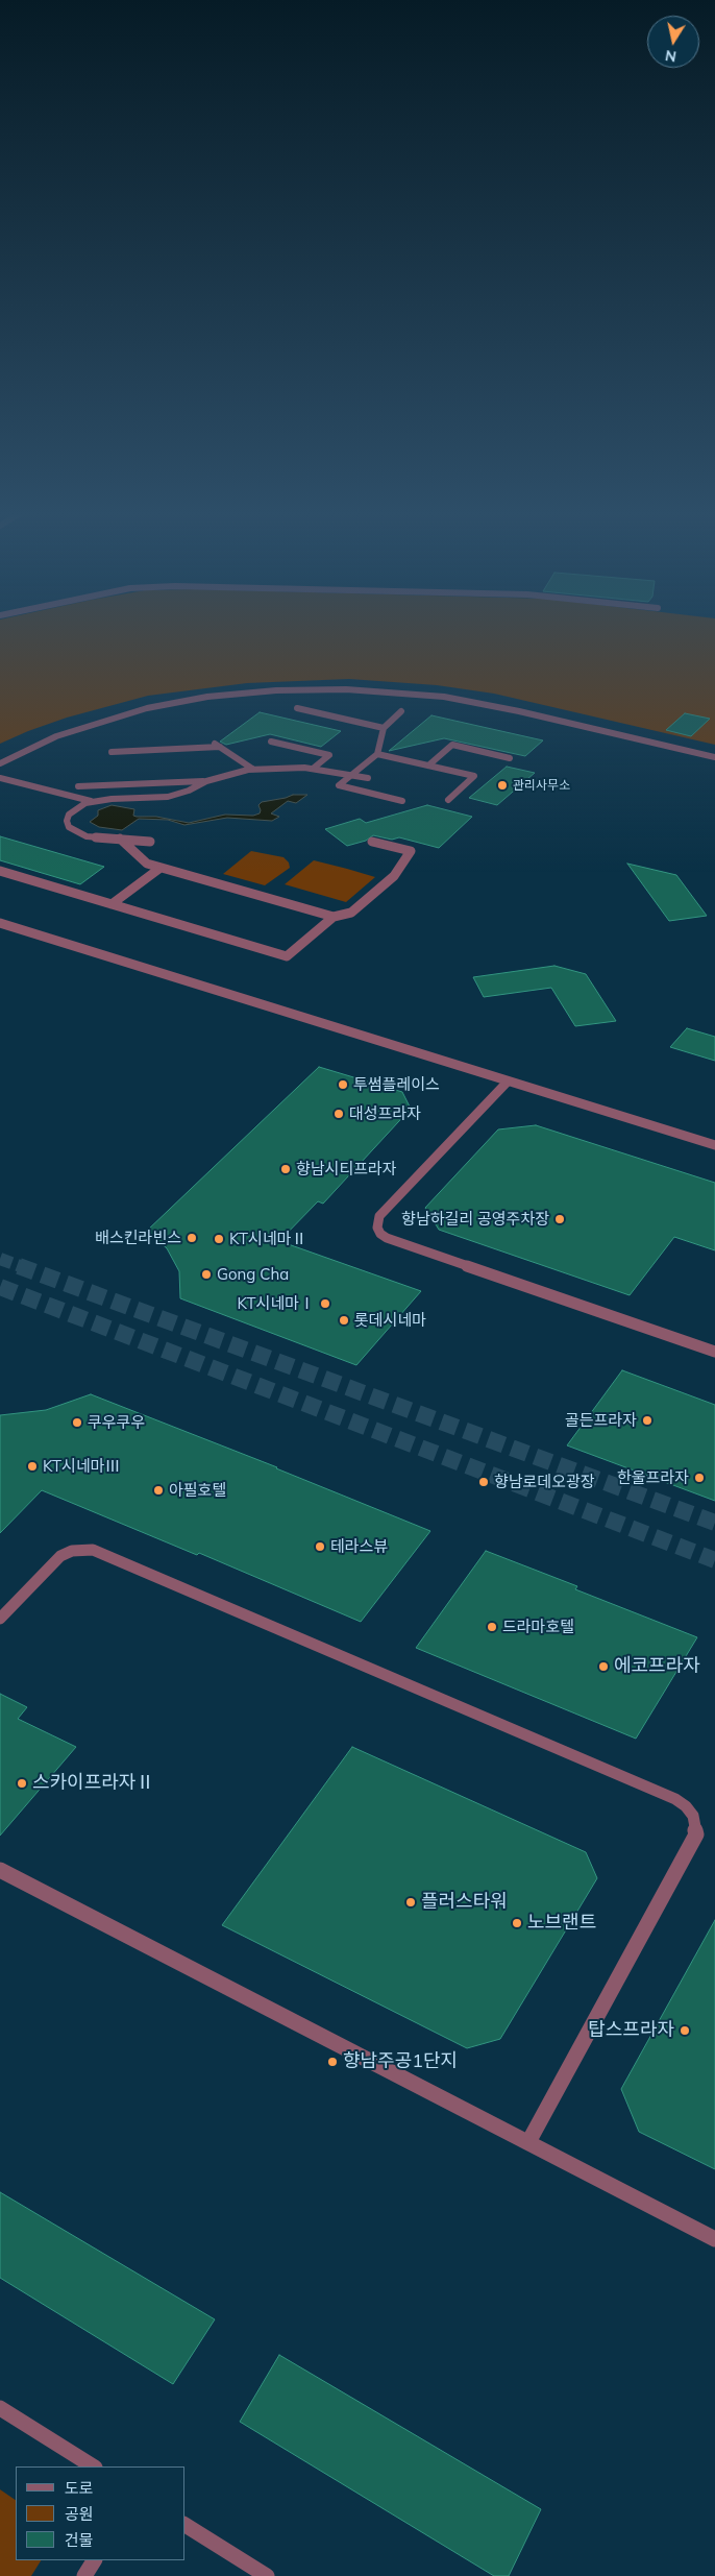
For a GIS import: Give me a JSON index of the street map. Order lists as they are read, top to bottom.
{
  "places": [
    "관리사무소",
    "투썸플레이스",
    "대성프라자",
    "향남시티프라자",
    "향남하길리 공영주차장",
    "배스킨라빈스",
    "KT시네마Ⅱ",
    "Gong Cha",
    "KT시네마Ⅰ",
    "롯데시네마",
    "골든프라자",
    "쿠우쿠우",
    "KT시네마Ⅲ",
    "한울프라자",
    "향남로데오광장",
    "아필호텔",
    "테라스뷰",
    "드라마호텔",
    "에코프라자",
    "스카이프라자Ⅱ",
    "플러스타워",
    "노브랜트",
    "탑스프라자",
    "향남주공1단지"
  ],
  "legend": ["도로", "공원", "건물"],
  "north": "bottom"
}
